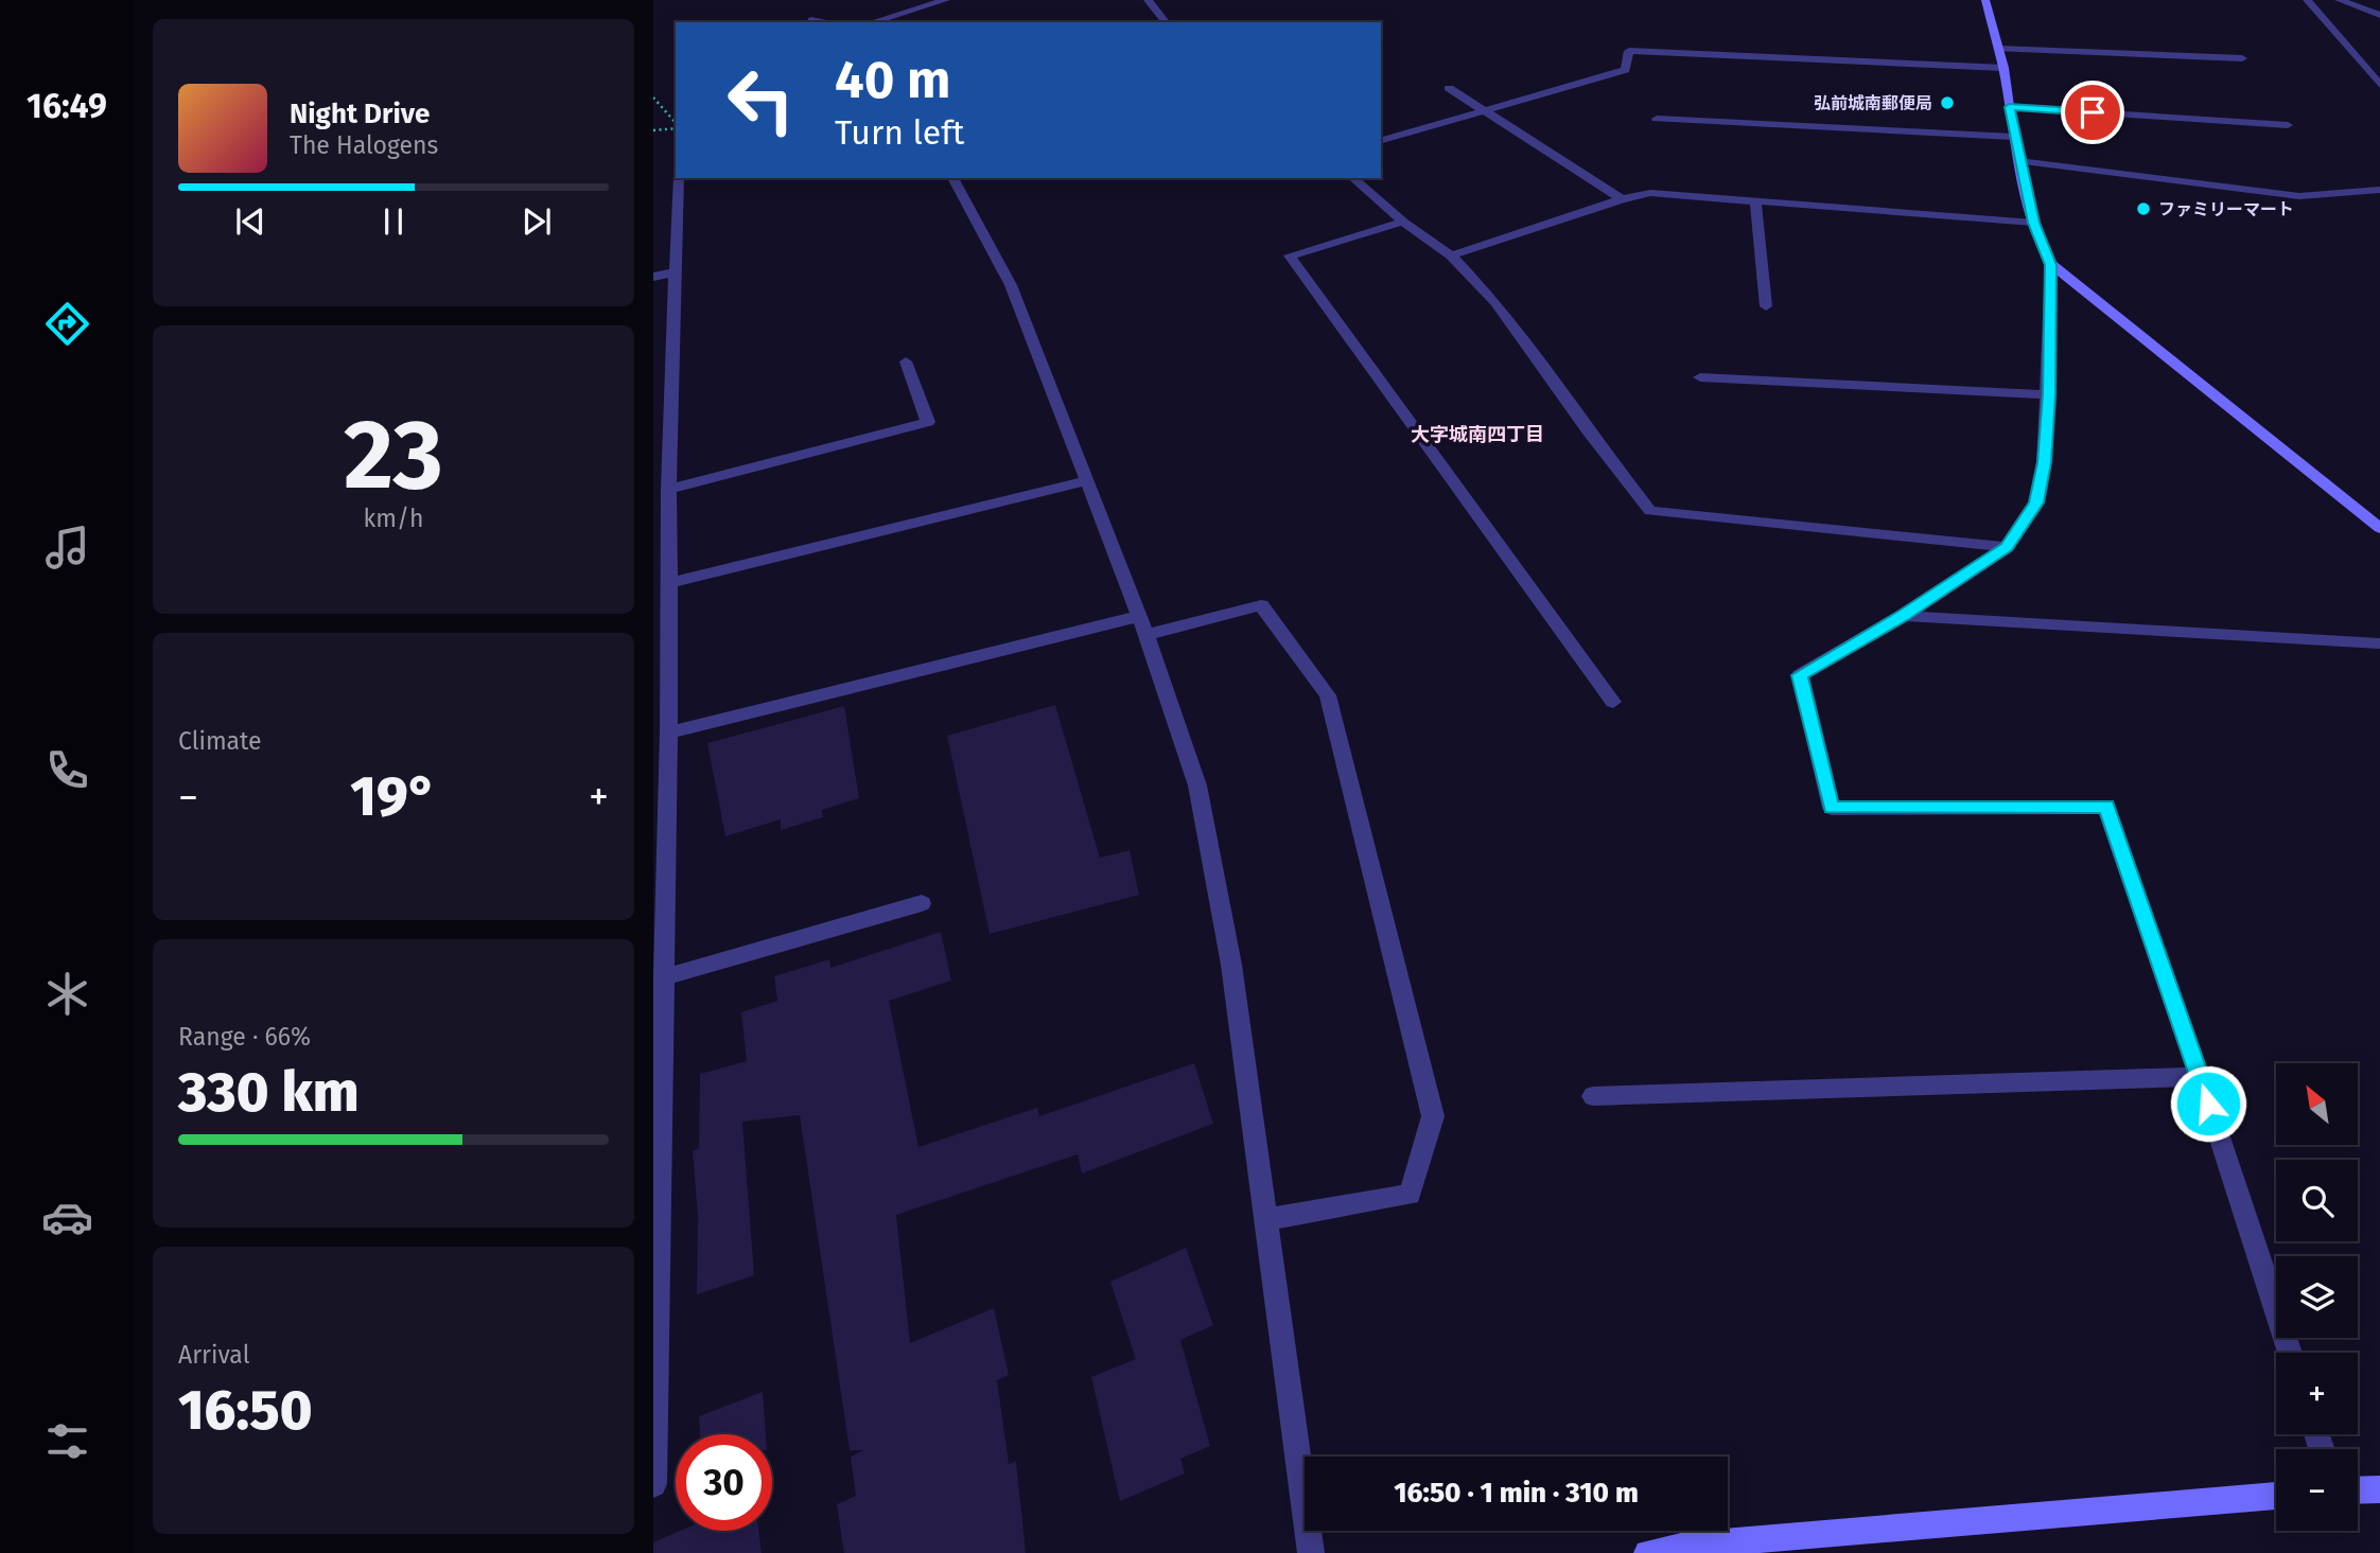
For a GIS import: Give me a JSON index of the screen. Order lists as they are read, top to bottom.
{
  "districts": ["大字城南四丁目"],
  "places": ["弘前城南郵便局", "ファミリーマート"],
  "north": "top left",
  "page": {
    "tabs": "16:49",
    "turn": ["40 m", "Turn left"],
    "song": ["Night Drive", "The Halogens"],
    "tile": [
      ["23", "km/h"],
      "Climate",
      ["Range · 66%", "330 km"],
      ["Arrival", "16:50"]
    ],
    "heat": ["−", "19°", "+"],
    "map_buttons": ["+", "−"],
    "limit": "30",
    "trip": "16:50 · 1 min · 310 m"
  }
}
